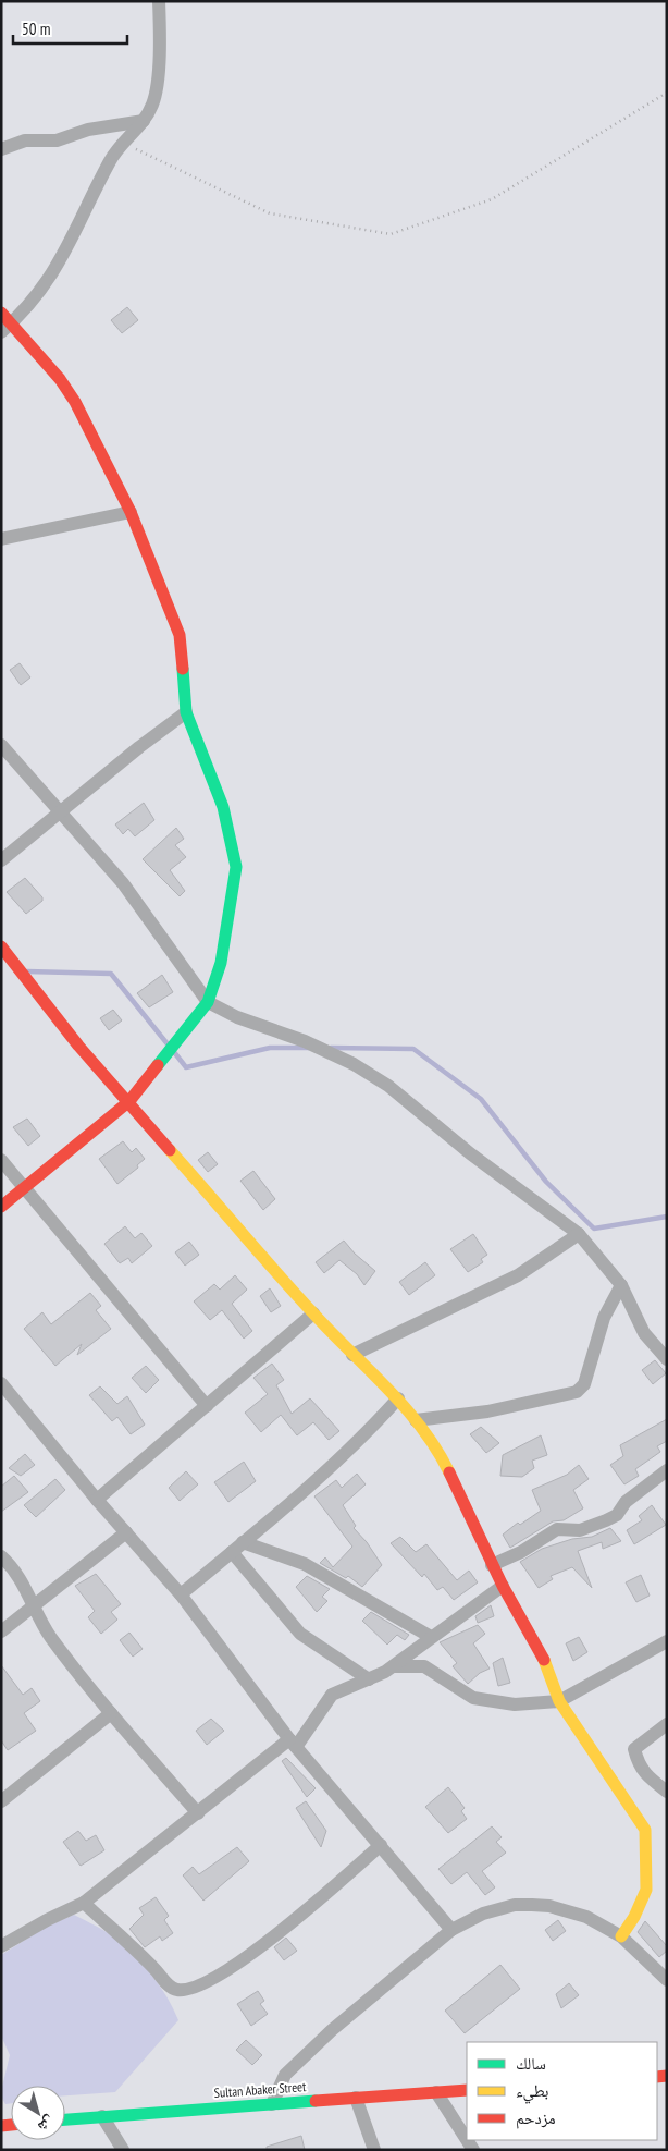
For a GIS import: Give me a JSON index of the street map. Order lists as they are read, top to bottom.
{
  "streets": {
    "main road": ["Sultan Abaker Street"]
  },
  "legend": ["سالك", "بطيء", "مزدحم"],
  "scale_bar": "50 m",
  "north": "bottom right"
}
